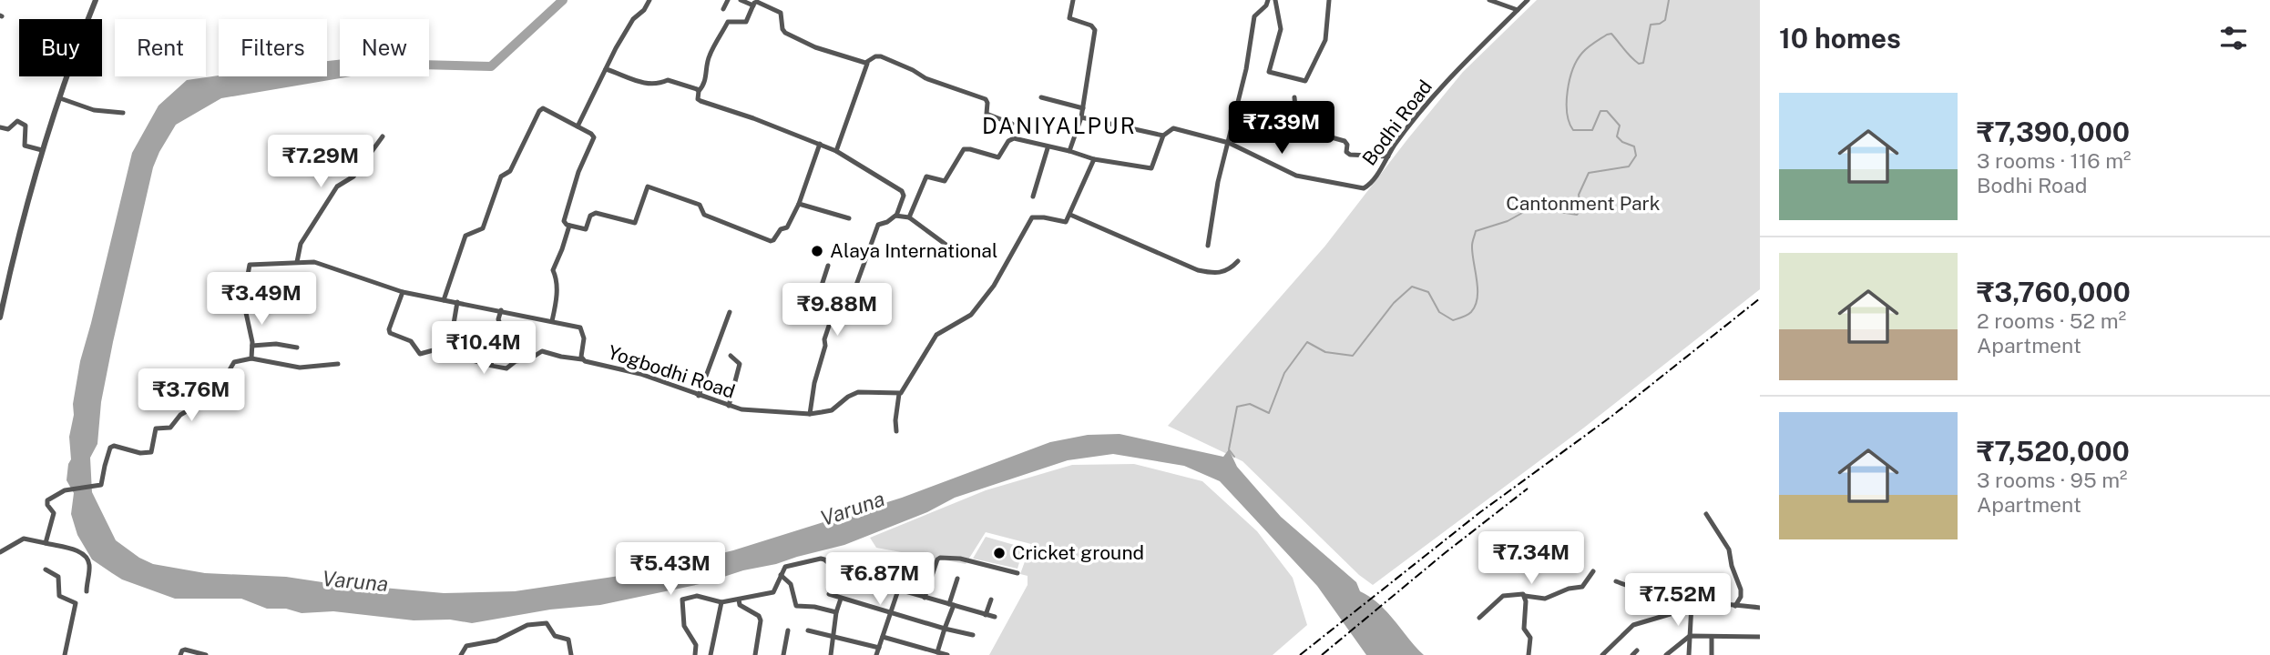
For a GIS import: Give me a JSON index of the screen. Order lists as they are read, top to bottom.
{
  "streets": {
    "street": ["Bodhi Road", "Yogbodhi Road"]
  },
  "districts": ["DANIYALPUR"],
  "water": ["Varuna"],
  "parks": ["Cantonment Park"],
  "places": ["Alaya International", "Cricket ground"],
  "page": {
    "heading": "10 homes",
    "chip": [
      "Buy",
      "Rent",
      "Filters",
      "New"
    ],
    "list": [
      {
        "name": "₹7,390,000",
        "note": "3 rooms · 116 m² · Bodhi Road"
      },
      {
        "name": "₹3,760,000",
        "note": "2 rooms · 52 m² · Apartment"
      },
      {
        "name": "₹7,520,000",
        "note": "3 rooms · 95 m² · Apartment"
      }
    ],
    "price": [
      "₹7.39M",
      "₹7.29M",
      "₹3.49M",
      "₹9.88M",
      "₹10.4M",
      "₹3.76M",
      "₹7.34M",
      "₹5.43M",
      "₹6.87M",
      "₹7.52M"
    ]
  }
}
